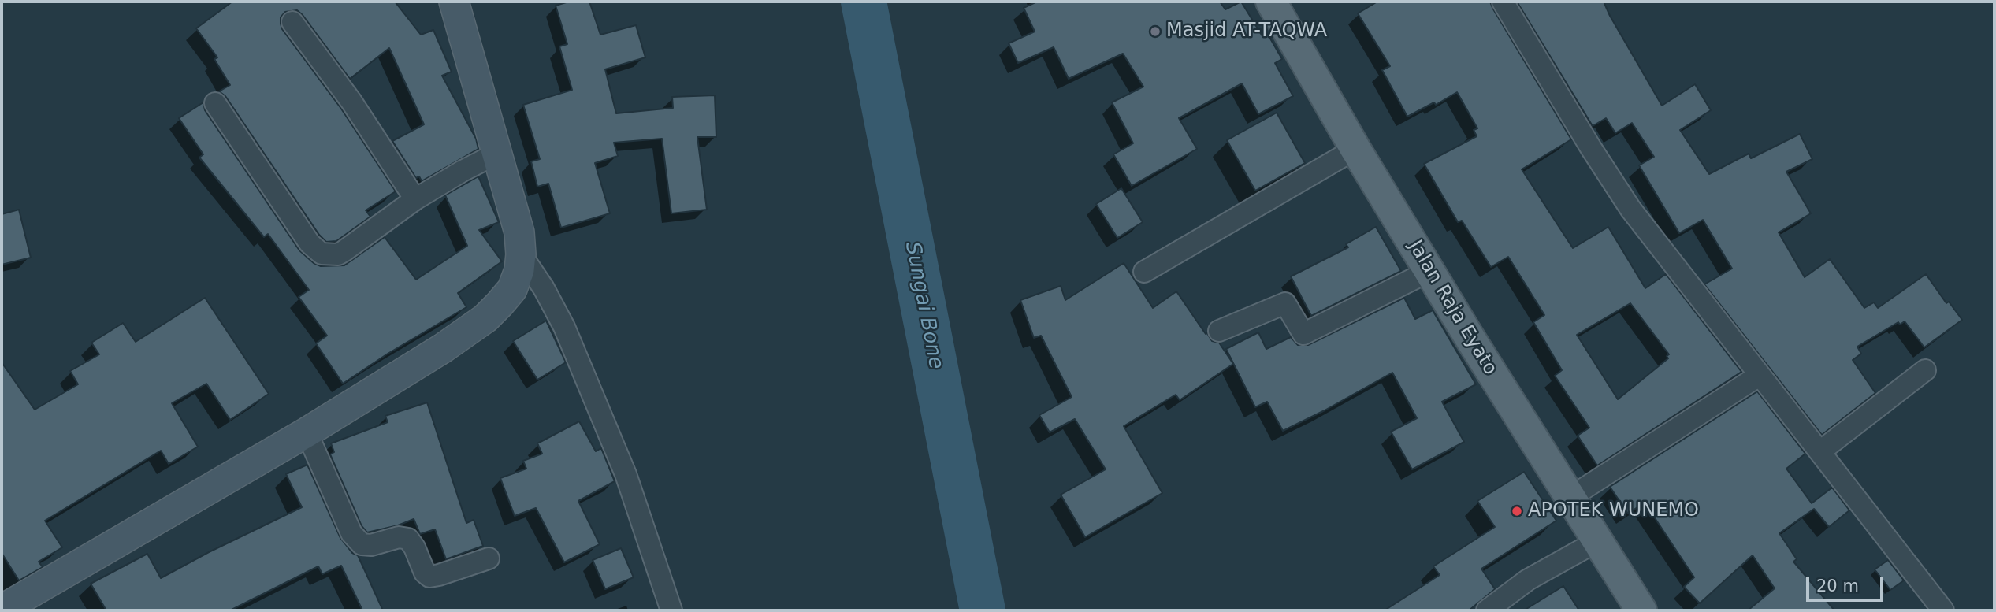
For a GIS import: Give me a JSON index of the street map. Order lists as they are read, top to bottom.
{
  "streets": {
    "main road": ["Jalan Raja Eyato"]
  },
  "water": ["Sungai Bone"],
  "places": ["Masjid AT-TAQWA", "APOTEK WUNEMO"],
  "scale_bar": "20 m"
}
